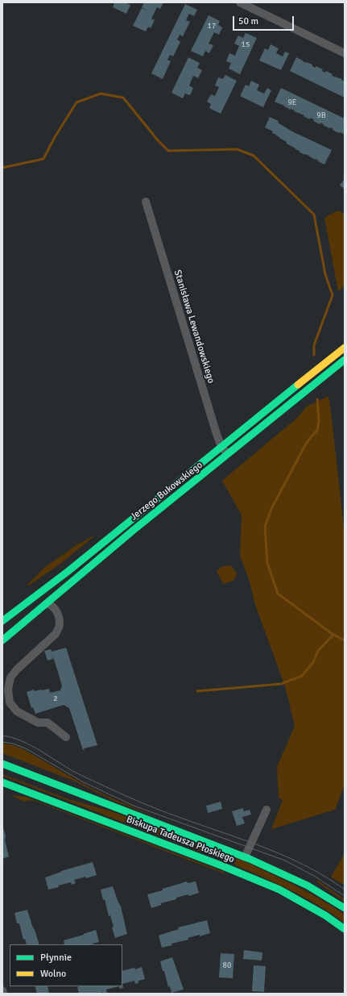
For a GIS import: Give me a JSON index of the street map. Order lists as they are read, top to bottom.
{
  "streets": {
    "street": ["Stanisława Lewandowskiego", "Jerzego Bukowskiego", "Biskupa Tadeusza Płoskiego"]
  },
  "crossings": [
    ["Stanisława Lewandowskiego", "Jerzego Bukowskiego"]
  ],
  "house_numbers": [
    "17",
    "15",
    "9E",
    "9B",
    "2",
    "80"
  ],
  "legend": ["Płynnie", "Wolno"],
  "scale_bar": "50 m"
}
